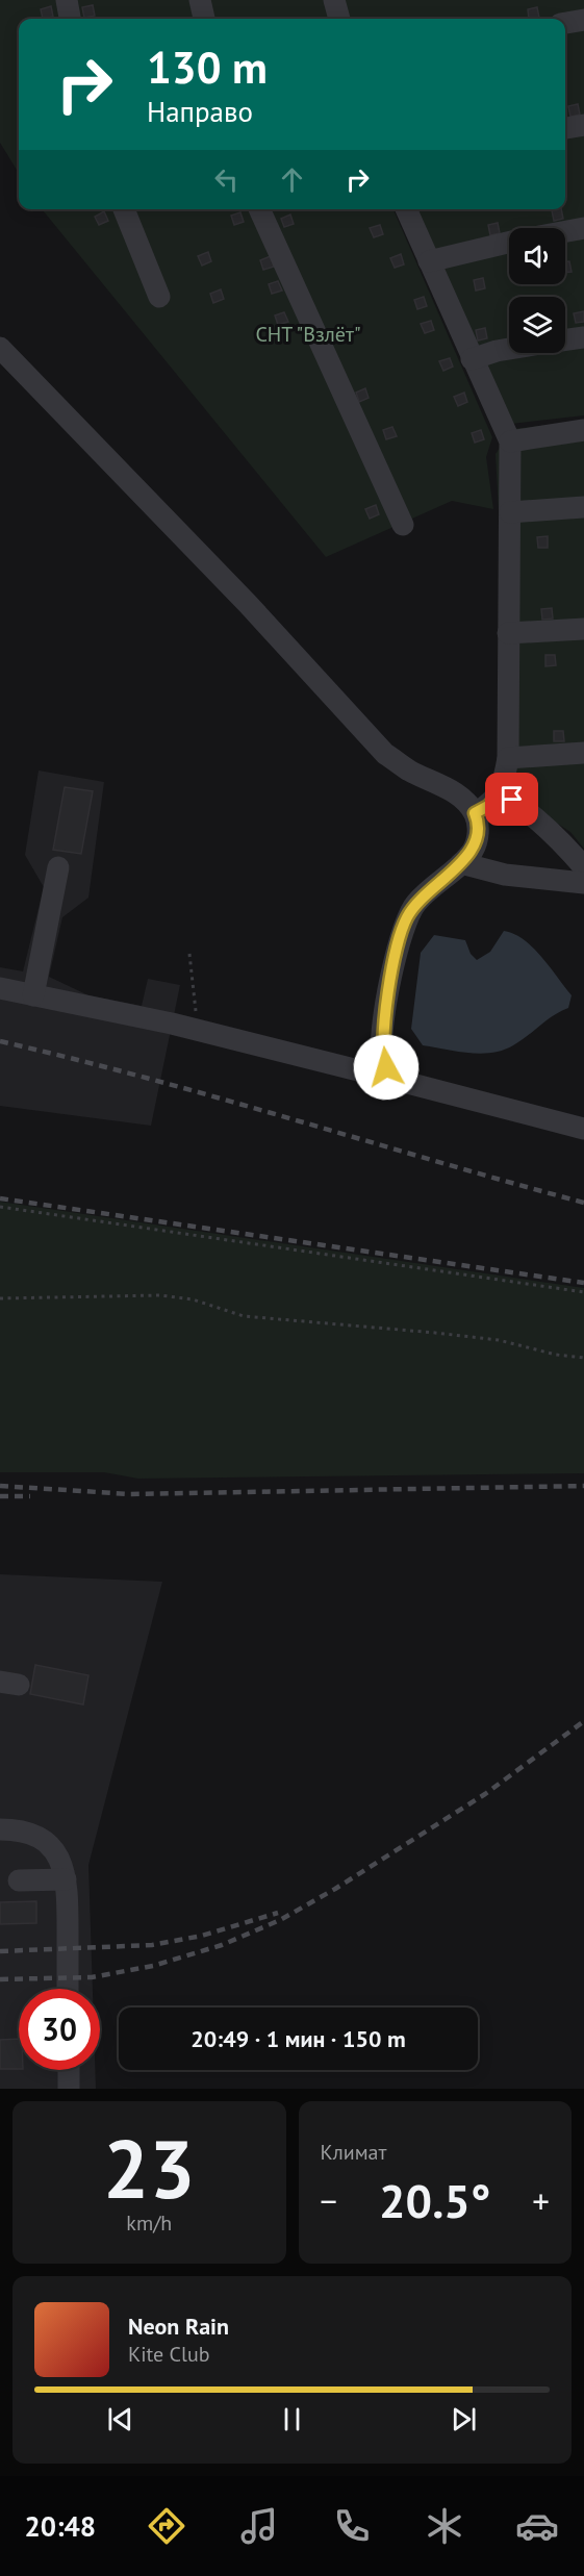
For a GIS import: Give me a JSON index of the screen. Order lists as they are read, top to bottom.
{
  "parks": ["СНТ \"Взлёт\""],
  "page": {
    "turn": ["130 m", "Направо"],
    "limit": "30",
    "trip": "20:49 · 1 мин · 150 m",
    "tile": [
      ["23", "km/h"],
      "Климат"
    ],
    "heat": ["−", "20.5°", "+"],
    "song": ["Neon Rain", "Kite Club"],
    "tabs": "20:48"
  }
}
